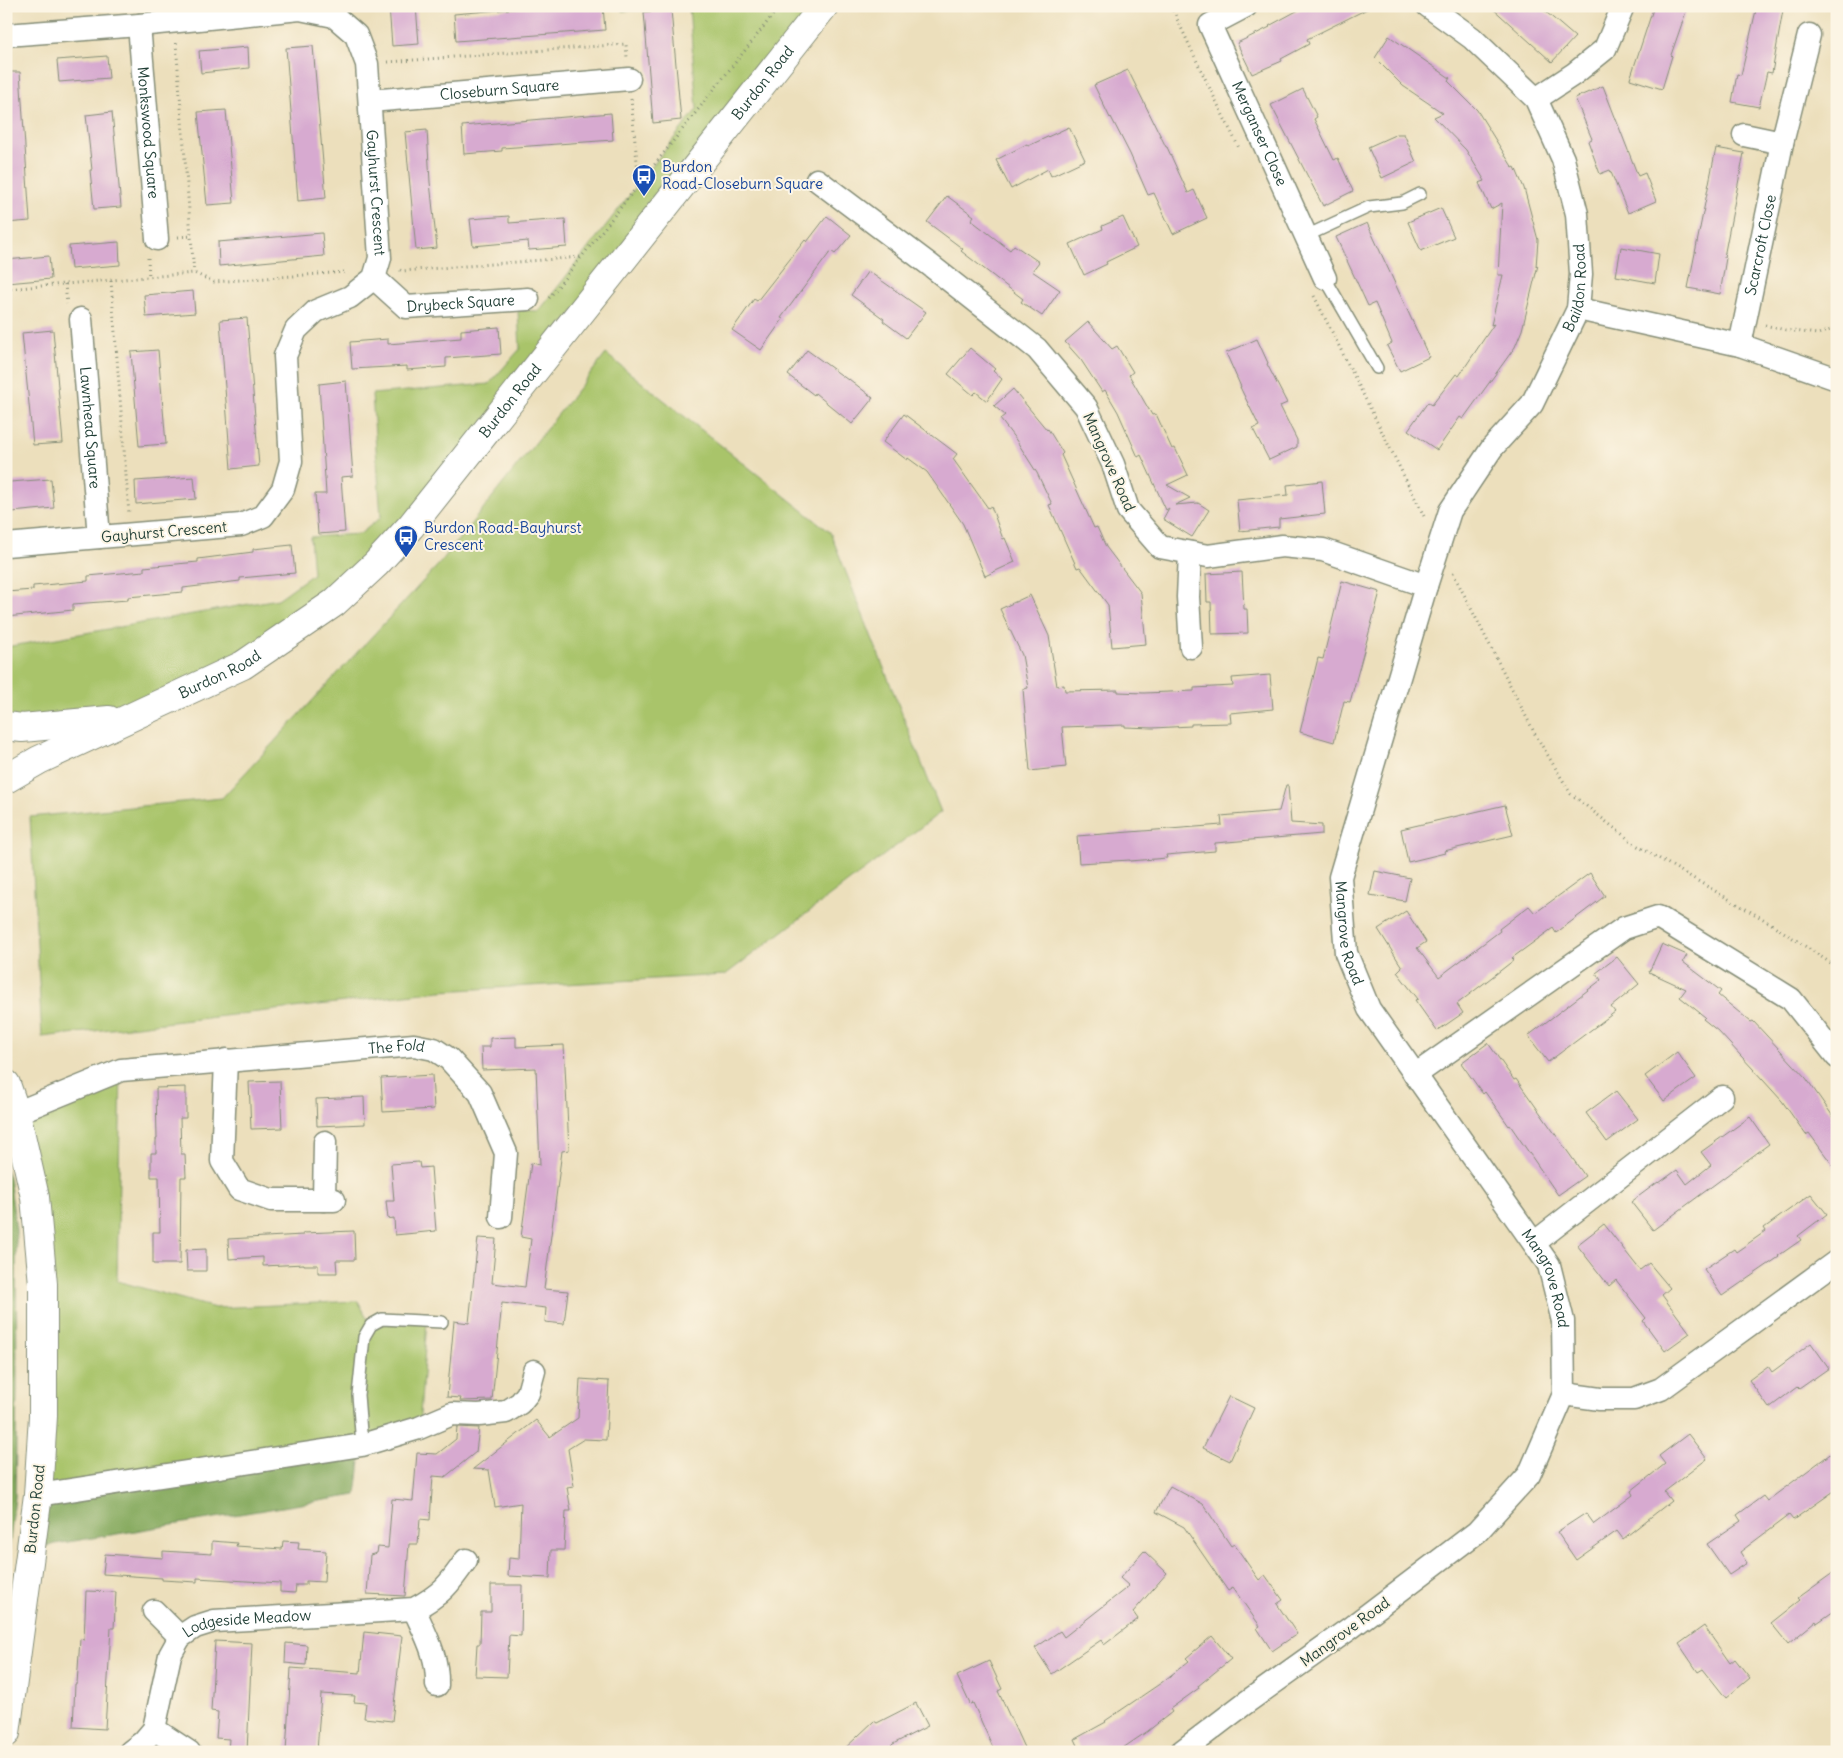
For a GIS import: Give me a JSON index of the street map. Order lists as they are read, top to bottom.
{
  "streets": {
    "main road": ["Burdon Road"],
    "street": [
      "Closeburn Square",
      "Monkswood Square",
      "Merganser Close",
      "Gayhurst Crescent",
      "Scarcroft Close",
      "Baildon Road",
      "Drybeck Square",
      "Lawnhead Square",
      "Mangrove Road",
      "The Fold",
      "Lodgeside Meadow"
    ]
  },
  "crossings": [
    ["Burdon Road", "The Fold"],
    ["Closeburn Square", "Gayhurst Crescent"],
    ["Monkswood Square", "Gayhurst Crescent"],
    ["Gayhurst Crescent", "Drybeck Square"],
    ["Gayhurst Crescent", "Lawnhead Square"],
    ["Baildon Road", "Mangrove Road"]
  ],
  "places": {
    "bus stop": ["Burdon Road-Closeburn Square", "Burdon Road-Bayhurst Crescent"]
  }
}
